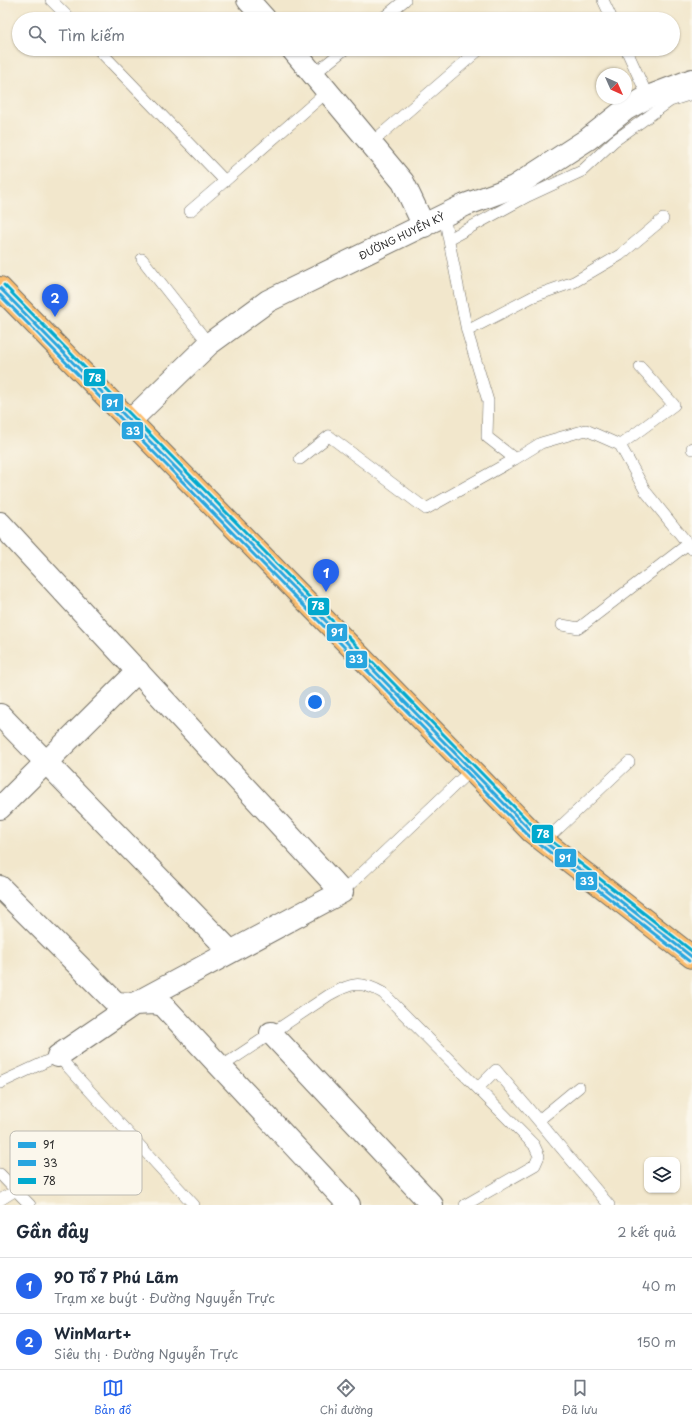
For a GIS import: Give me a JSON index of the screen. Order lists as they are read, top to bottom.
{
  "streets": {
    "street": ["ĐƯỜNG HUYỀN KỲ"]
  },
  "lines": ["transit line 78", "transit line 91", "transit line 33"],
  "legend": ["91", "33", "78"],
  "north": "bottom right",
  "page": {
    "search": "Tìm kiếm",
    "pins": ["2", "1"],
    "heading": ["Gần đây", "2 kết quả"],
    "list": [
      {
        "mark": "1",
        "name": "90 Tổ 7 Phú Lãm",
        "note": "Trạm xe buýt · Đường Nguyễn Trực",
        "value": "40 m"
      },
      {
        "mark": "2",
        "name": "WinMart+",
        "note": "Siêu thị · Đường Nguyễn Trực",
        "value": "150 m"
      }
    ],
    "nav": ["Bản đồ", "Chỉ đường", "Đã lưu"]
  }
}
